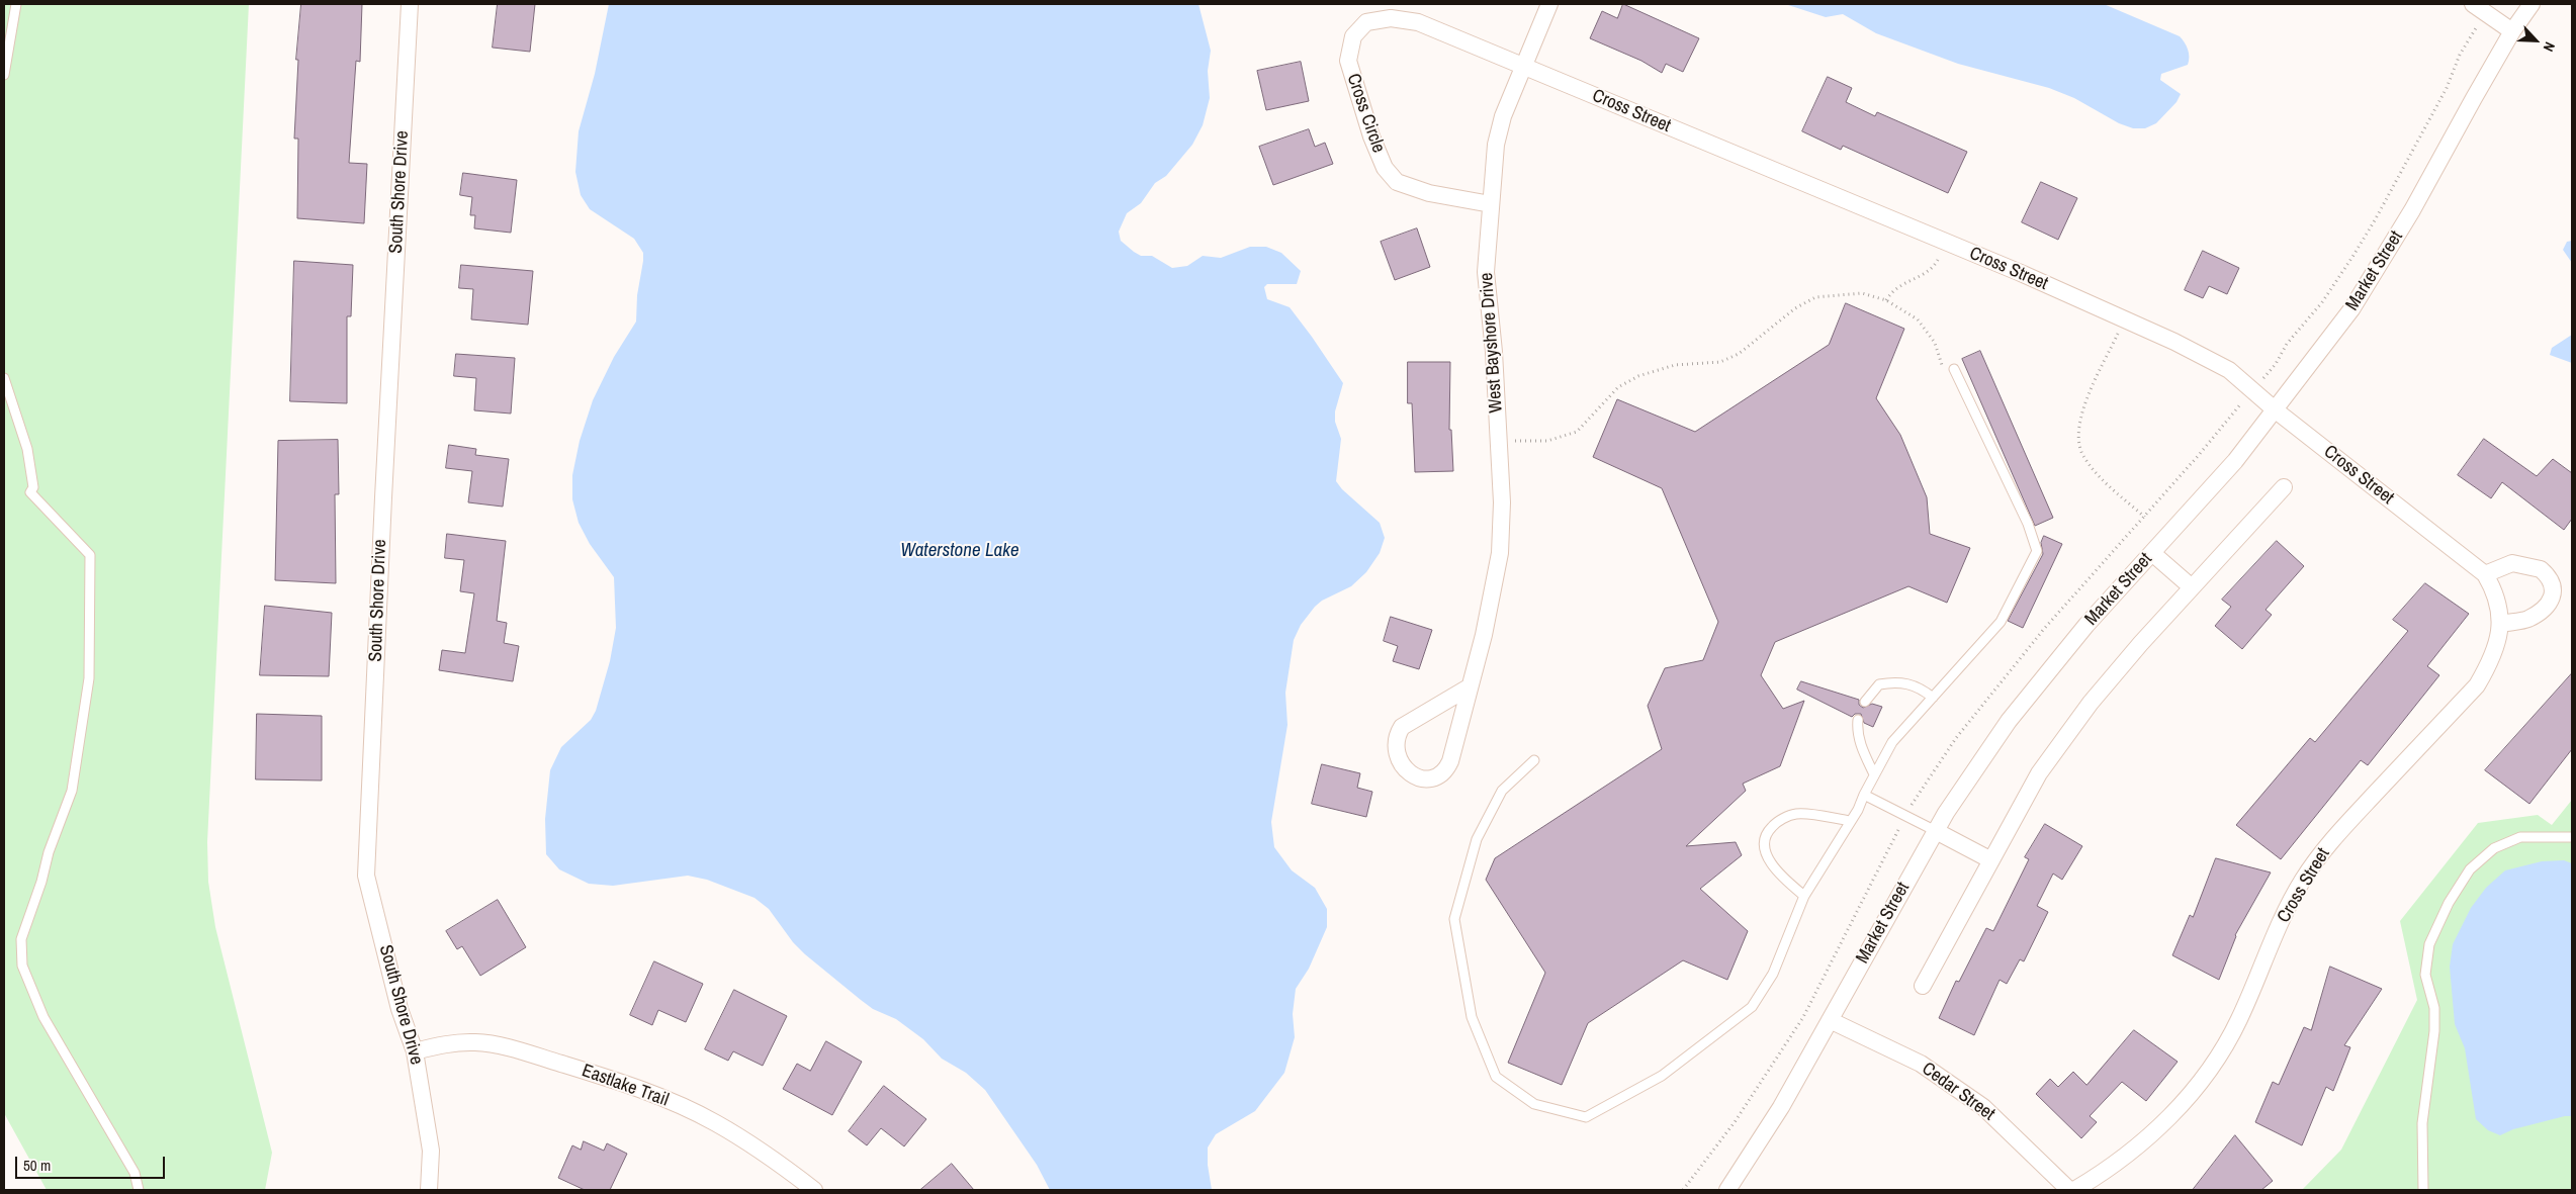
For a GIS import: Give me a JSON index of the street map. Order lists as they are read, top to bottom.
{
  "streets": {
    "street": [
      "Cross Street",
      "Cross Circle",
      "South Shore Drive",
      "Market Street",
      "West Bayshore Drive",
      "Eastlake Trail",
      "Cedar Street"
    ]
  },
  "crossings": [
    ["Cross Street", "Cross Circle"],
    ["Cross Street", "Market Street"],
    ["Cross Street", "West Bayshore Drive"],
    ["Cross Circle", "West Bayshore Drive"],
    ["South Shore Drive", "Eastlake Trail"],
    ["Market Street", "Cedar Street"]
  ],
  "water": ["Waterstone Lake"],
  "scale_bar": "50 m",
  "north": "bottom right"
}
